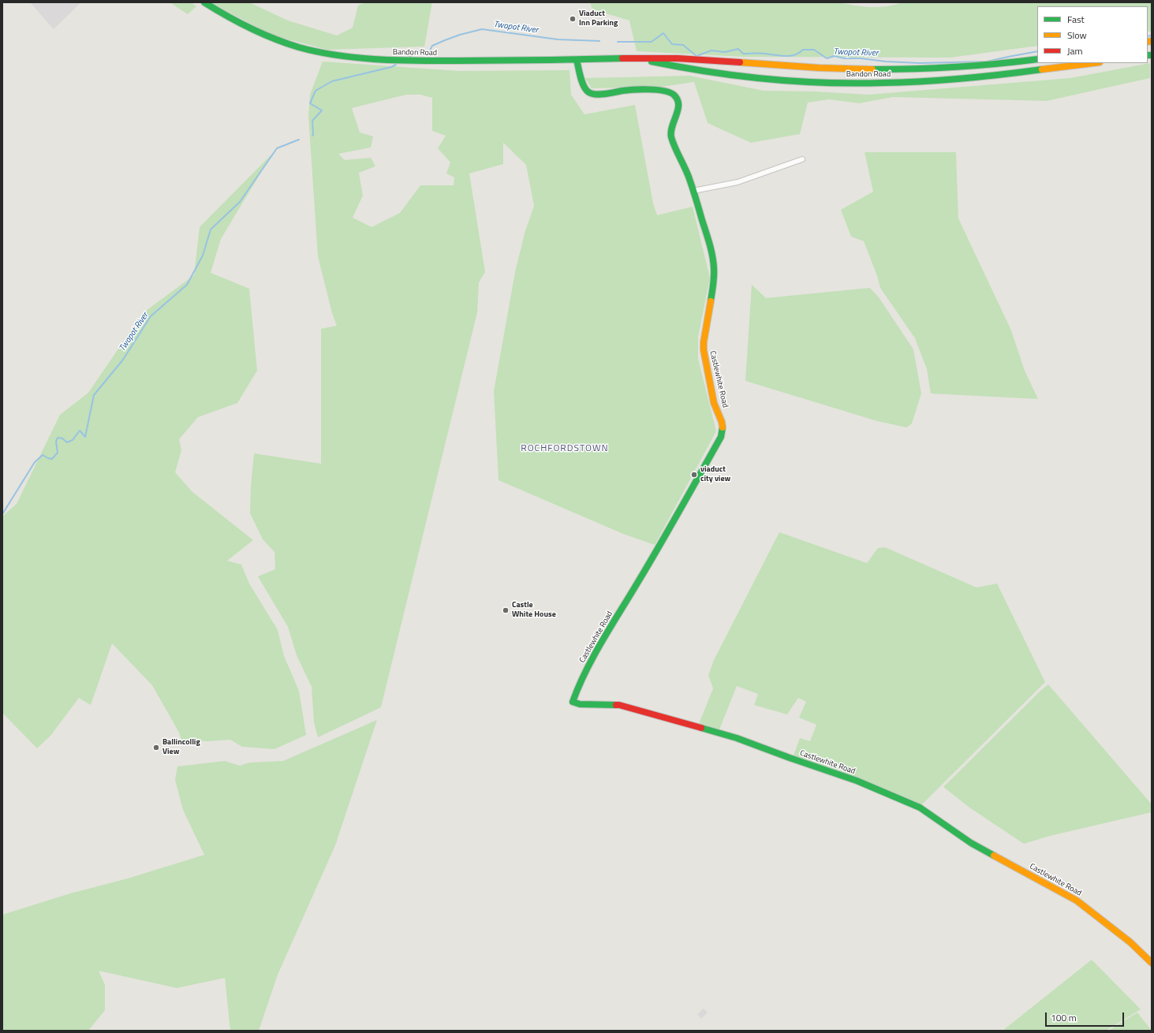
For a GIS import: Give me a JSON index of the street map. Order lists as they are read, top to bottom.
{
  "streets": {
    "street": ["Bandon Road", "Castlewhite Road"]
  },
  "crossings": [
    ["Bandon Road", "Castlewhite Road"]
  ],
  "districts": ["ROCHFORDSTOWN"],
  "water": ["Twopot River"],
  "places": [
    "Viaduct Inn Parking",
    "viaduct city view",
    "Castle White House",
    "Ballincollig View"
  ],
  "legend": ["Fast", "Slow", "Jam"],
  "scale_bar": "100 m"
}
